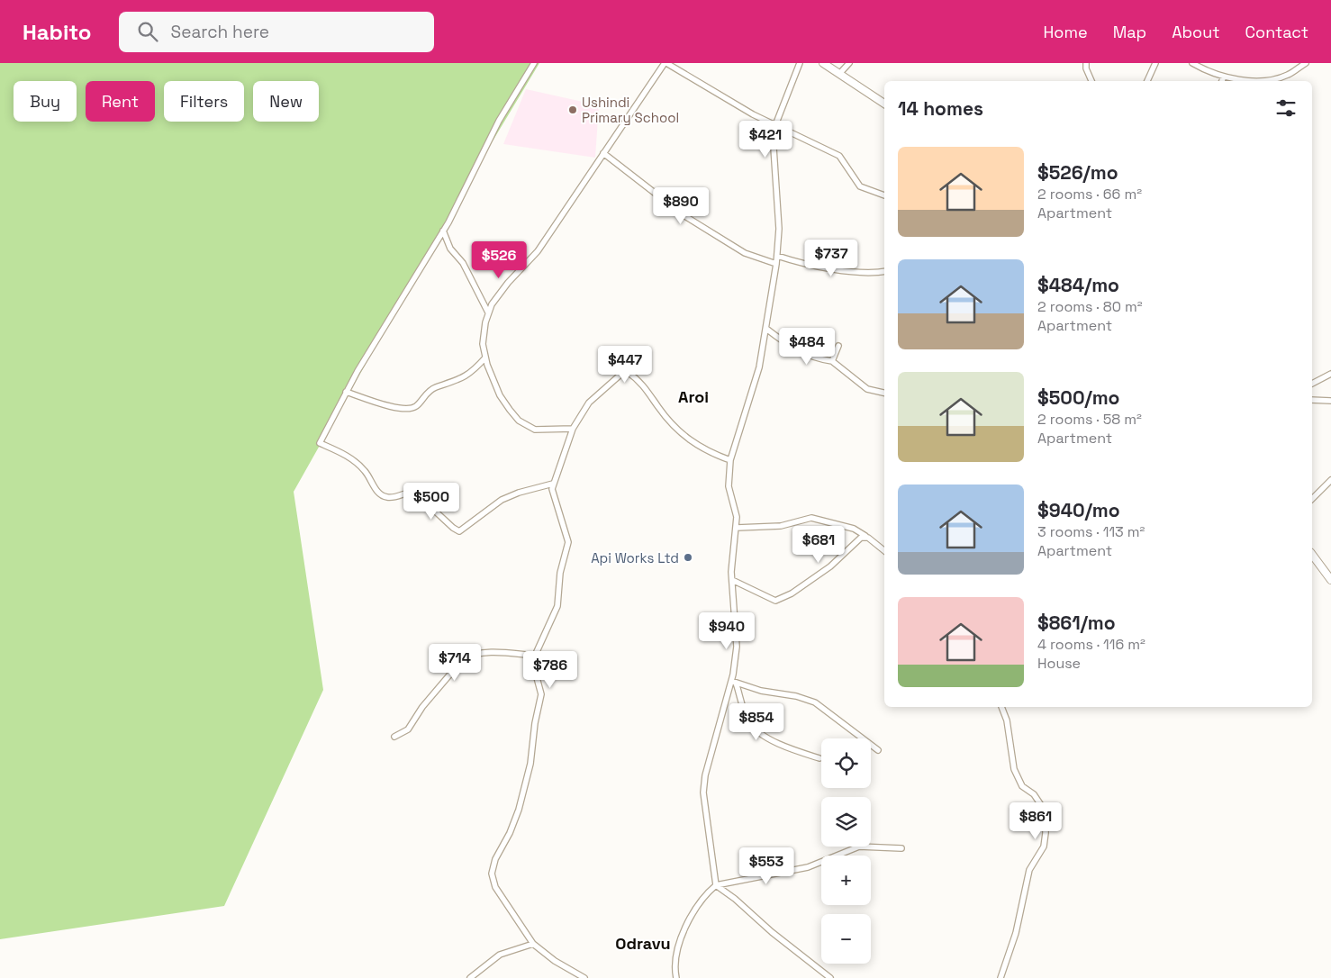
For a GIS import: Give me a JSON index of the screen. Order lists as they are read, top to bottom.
{
  "districts": ["Aroi", "Odravu"],
  "places": ["Ushindi Primary School", "Api Works Ltd"],
  "page": {
    "header": "Habito",
    "search": "Search here",
    "nav": [
      "Home",
      "Map",
      "About",
      "Contact"
    ],
    "chip": [
      "Buy",
      "Rent",
      "Filters",
      "New"
    ],
    "heading": "14 homes",
    "price": [
      "$421",
      "$890",
      "$737",
      "$526",
      "$484",
      "$447",
      "$500",
      "$681",
      "$940",
      "$714",
      "$786",
      "$854",
      "$861",
      "$553"
    ],
    "list": [
      {
        "name": "$526/mo",
        "note": "2 rooms · 66 m² · Apartment"
      },
      {
        "name": "$484/mo",
        "note": "2 rooms · 80 m² · Apartment"
      },
      {
        "name": "$500/mo",
        "note": "2 rooms · 58 m² · Apartment"
      },
      {
        "name": "$940/mo",
        "note": "3 rooms · 113 m² · Apartment"
      },
      {
        "name": "$861/mo",
        "note": "4 rooms · 116 m² · House"
      }
    ],
    "map_buttons": ["+", "−"]
  }
}
